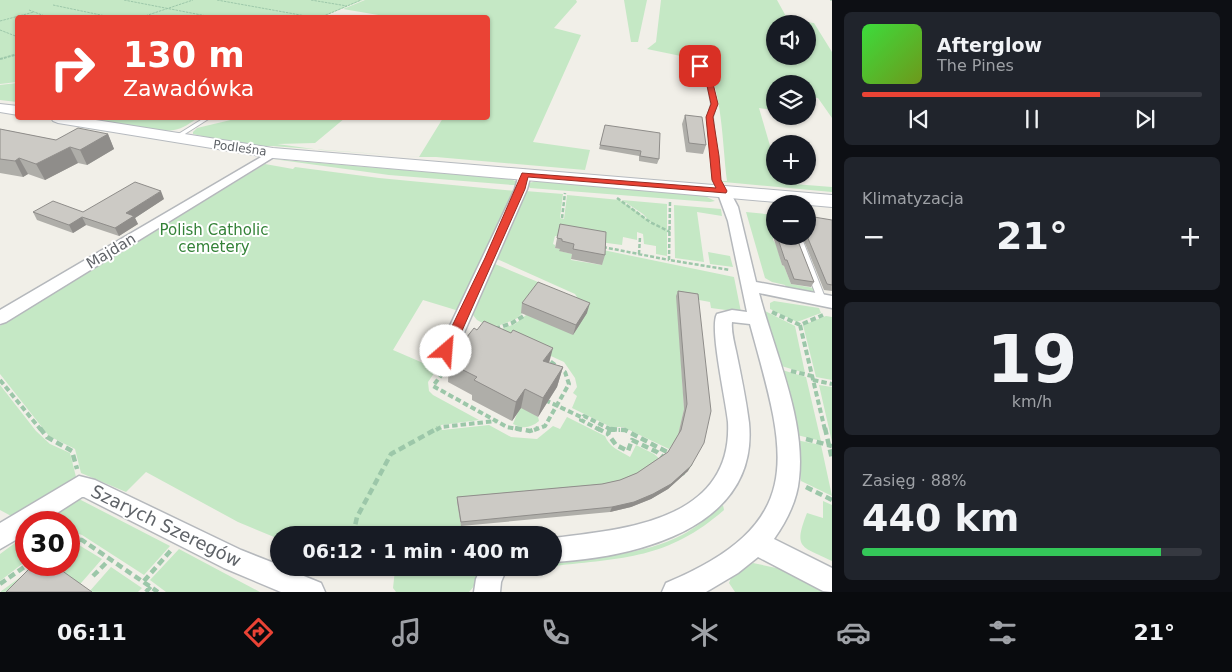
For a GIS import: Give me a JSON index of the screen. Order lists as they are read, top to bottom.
{
  "streets": {
    "main road": ["Podleśna"],
    "street": ["Majdan", "Szarych Szeregów"]
  },
  "crossings": [
    ["Podleśna", "Majdan"]
  ],
  "parks": ["Polish Catholic cemetery"],
  "page": {
    "map_buttons": ["+", "−"],
    "turn": ["130 m", "Zawadówka"],
    "song": ["Afterglow", "The Pines"],
    "tile": [
      "Klimatyzacja",
      ["19", "km/h"],
      ["Zasięg · 88%", "440 km"]
    ],
    "heat": ["−", "21°", "+"],
    "limit": "30",
    "trip": "06:12 · 1 min · 400 m",
    "tabs": ["06:11", "21°"]
  }
}
